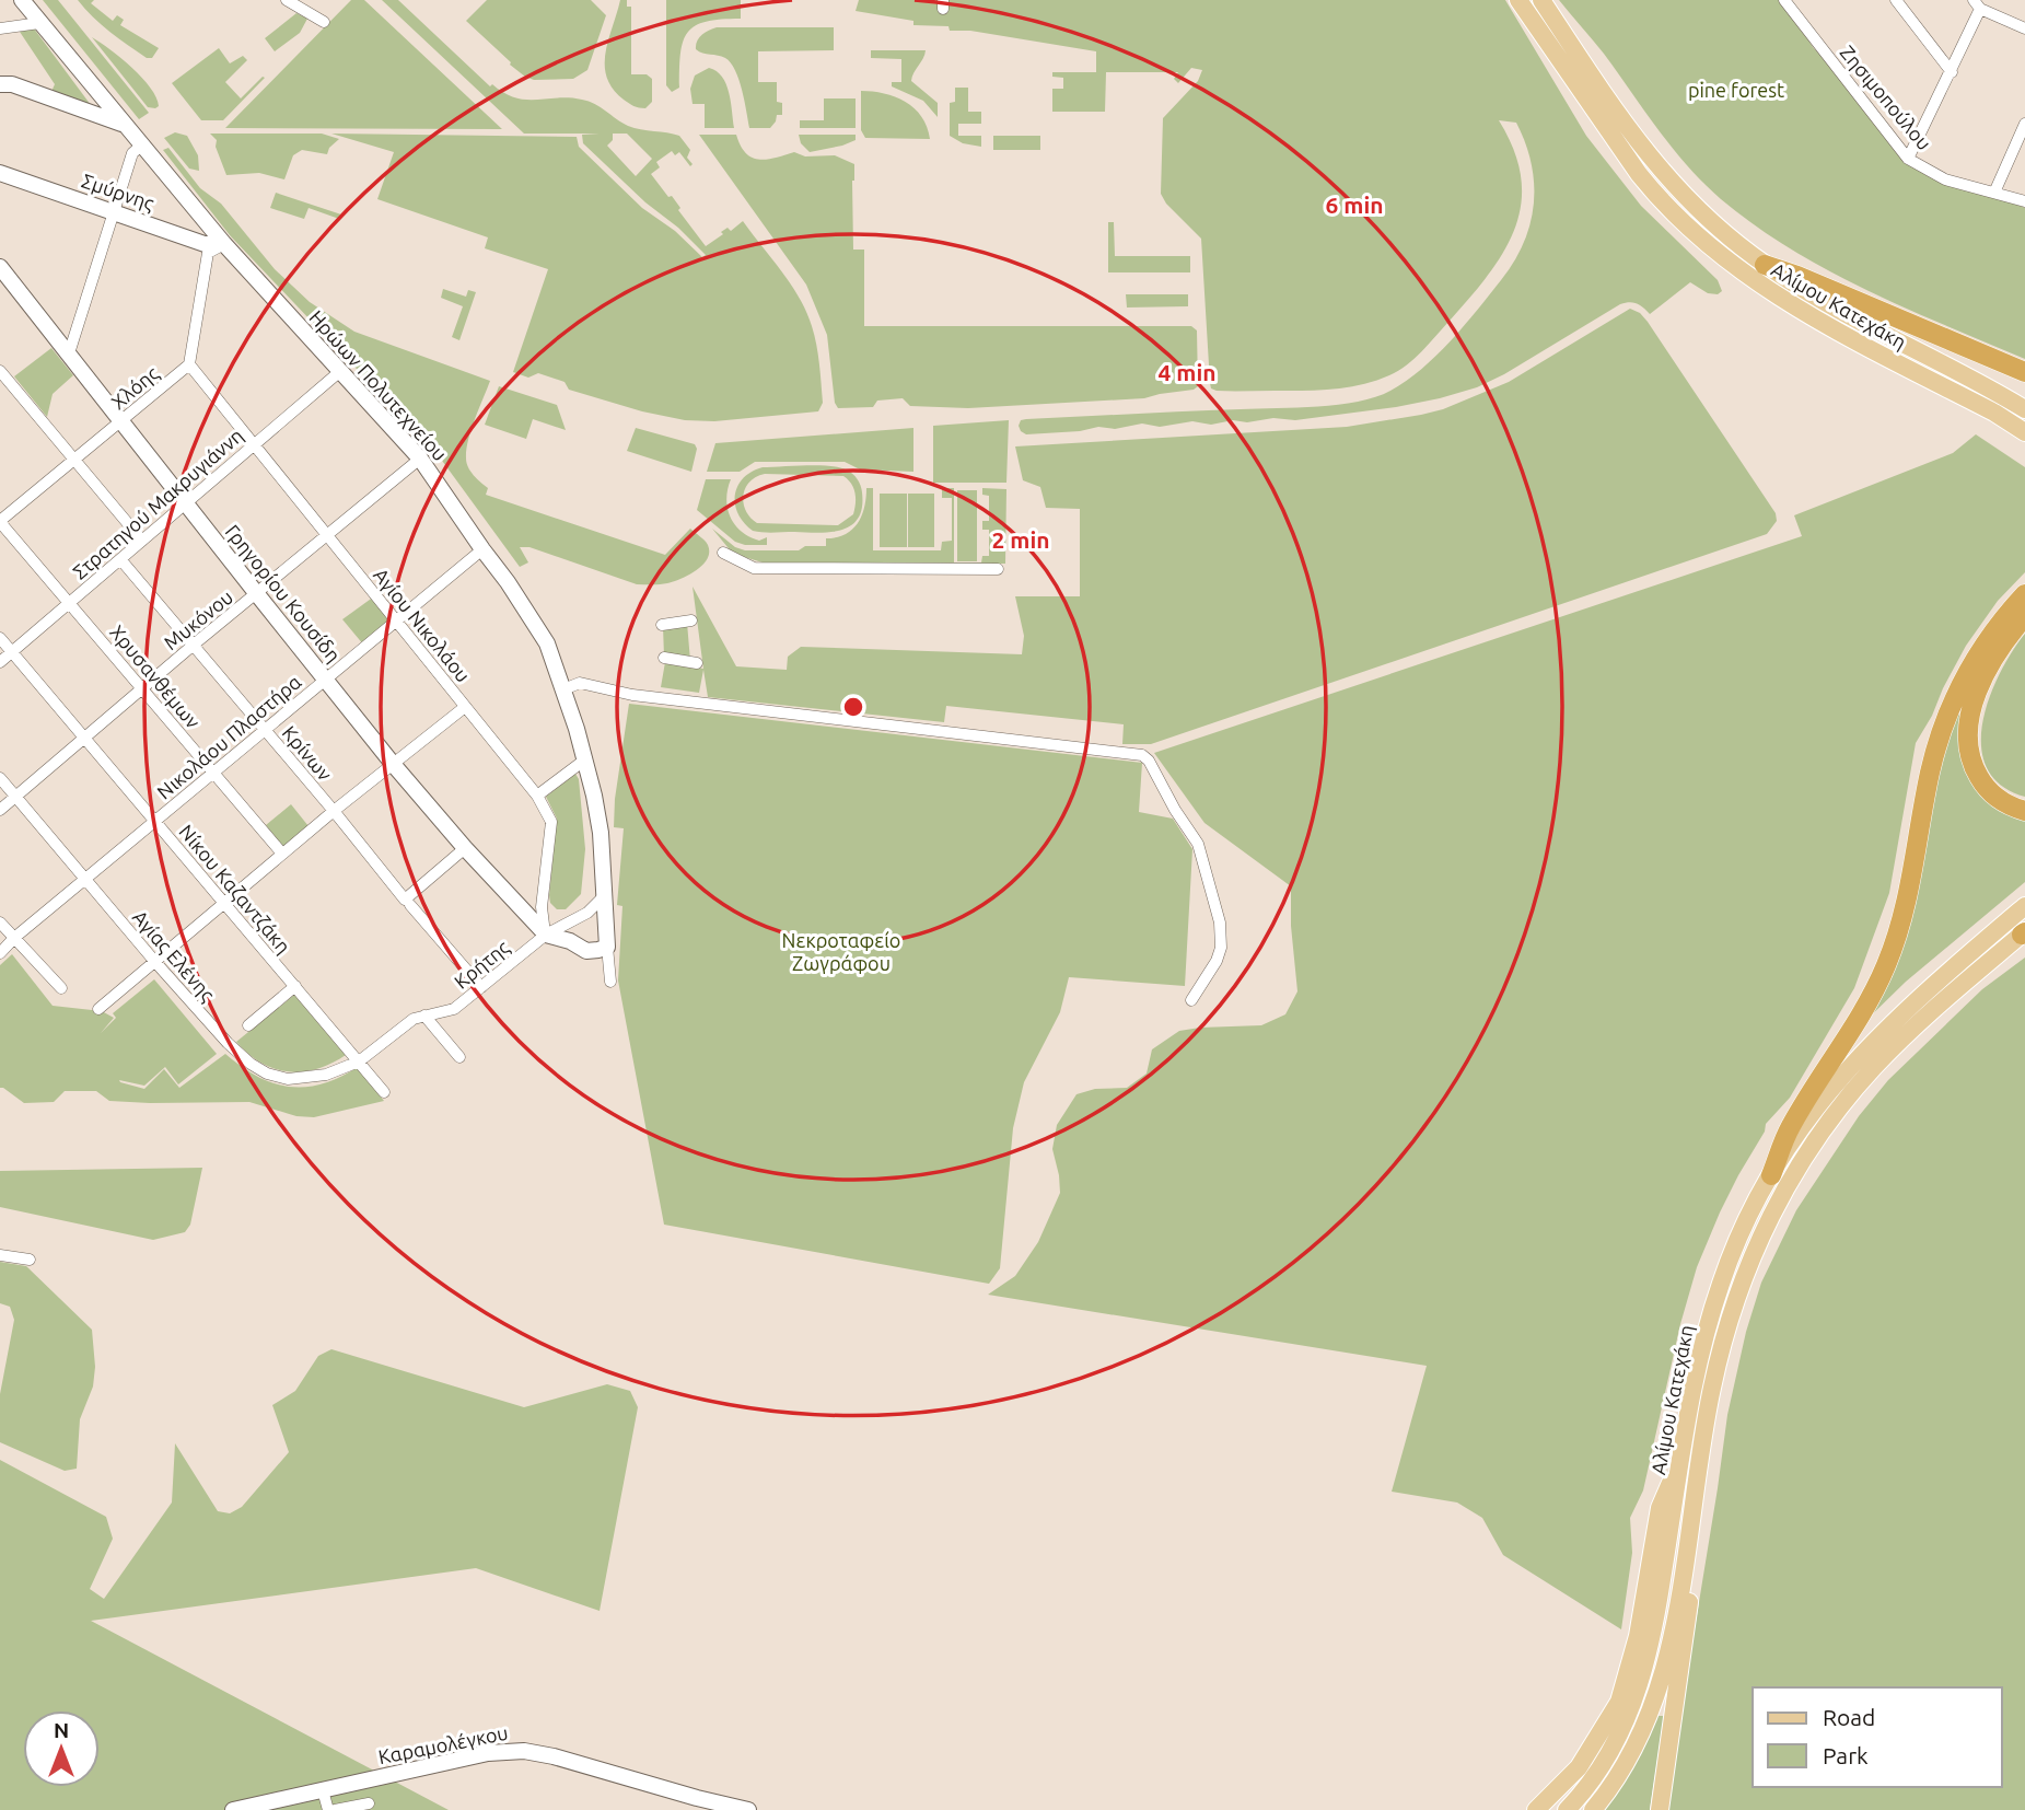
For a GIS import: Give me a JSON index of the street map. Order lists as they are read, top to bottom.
{
  "streets": {
    "main road": ["Αλίμου Κατεχάκη"],
    "street": [
      "Ζησιμοπούλου",
      "Σμύρνης",
      "Ηρώων Πολυτεχνείου",
      "Χλόης",
      "Στρατηγού Μακρυγιάννη",
      "Γρηγορίου Κουσίδη",
      "Μυκόνου",
      "Αγίου Νικολάου",
      "Χρυσανθέμων",
      "Νικολάου Πλαστήρα",
      "Κρίνων",
      "Νίκου Καζαντζάκη",
      "Αγίας Ελένης",
      "Κρήτης",
      "Καραμολέγκου"
    ]
  },
  "crossings": [
    ["Σμύρνης", "Ηρώων Πολυτεχνείου"],
    ["Ηρώων Πολυτεχνείου", "Στρατηγού Μακρυγιάννη"],
    ["Ηρώων Πολυτεχνείου", "Γρηγορίου Κουσίδη"],
    ["Ηρώων Πολυτεχνείου", "Μυκόνου"],
    ["Ηρώων Πολυτεχνείου", "Νικολάου Πλαστήρα"],
    ["Χλόης", "Γρηγορίου Κουσίδη"],
    ["Χλόης", "Αγίου Νικολάου"],
    ["Χλόης", "Χρυσανθέμων"],
    ["Στρατηγού Μακρυγιάννη", "Γρηγορίου Κουσίδη"],
    ["Στρατηγού Μακρυγιάννη", "Αγίου Νικολάου"],
    ["Στρατηγού Μακρυγιάννη", "Χρυσανθέμων"],
    ["Στρατηγού Μακρυγιάννη", "Κρίνων"],
    ["Στρατηγού Μακρυγιάννη", "Νίκου Καζαντζάκη"],
    ["Γρηγορίου Κουσίδη", "Μυκόνου"],
    ["Γρηγορίου Κουσίδη", "Αγίου Νικολάου"],
    ["Γρηγορίου Κουσίδη", "Νικολάου Πλαστήρα"],
    ["Γρηγορίου Κουσίδη", "Κρήτης"],
    ["Μυκόνου", "Αγίου Νικολάου"],
    ["Μυκόνου", "Χρυσανθέμων"],
    ["Μυκόνου", "Κρίνων"],
    ["Μυκόνου", "Νίκου Καζαντζάκη"],
    ["Μυκόνου", "Αγίας Ελένης"],
    ["Αγίου Νικολάου", "Νικολάου Πλαστήρα"],
    ["Αγίου Νικολάου", "Κρήτης"],
    ["Χρυσανθέμων", "Νικολάου Πλαστήρα"],
    ["Νικολάου Πλαστήρα", "Κρίνων"],
    ["Νικολάου Πλαστήρα", "Νίκου Καζαντζάκη"],
    ["Νικολάου Πλαστήρα", "Αγίας Ελένης"],
    ["Κρίνων", "Κρήτης"],
    ["Νίκου Καζαντζάκη", "Αγίας Ελένης"],
    ["Νίκου Καζαντζάκη", "Κρήτης"],
    ["Αγίας Ελένης", "Κρήτης"]
  ],
  "parks": ["pine forest", "Νεκροταφείο Ζωγράφου"],
  "legend": ["Road", "Park"],
  "north": "top",
  "rings": ["6 min", "4 min", "2 min"]
}
